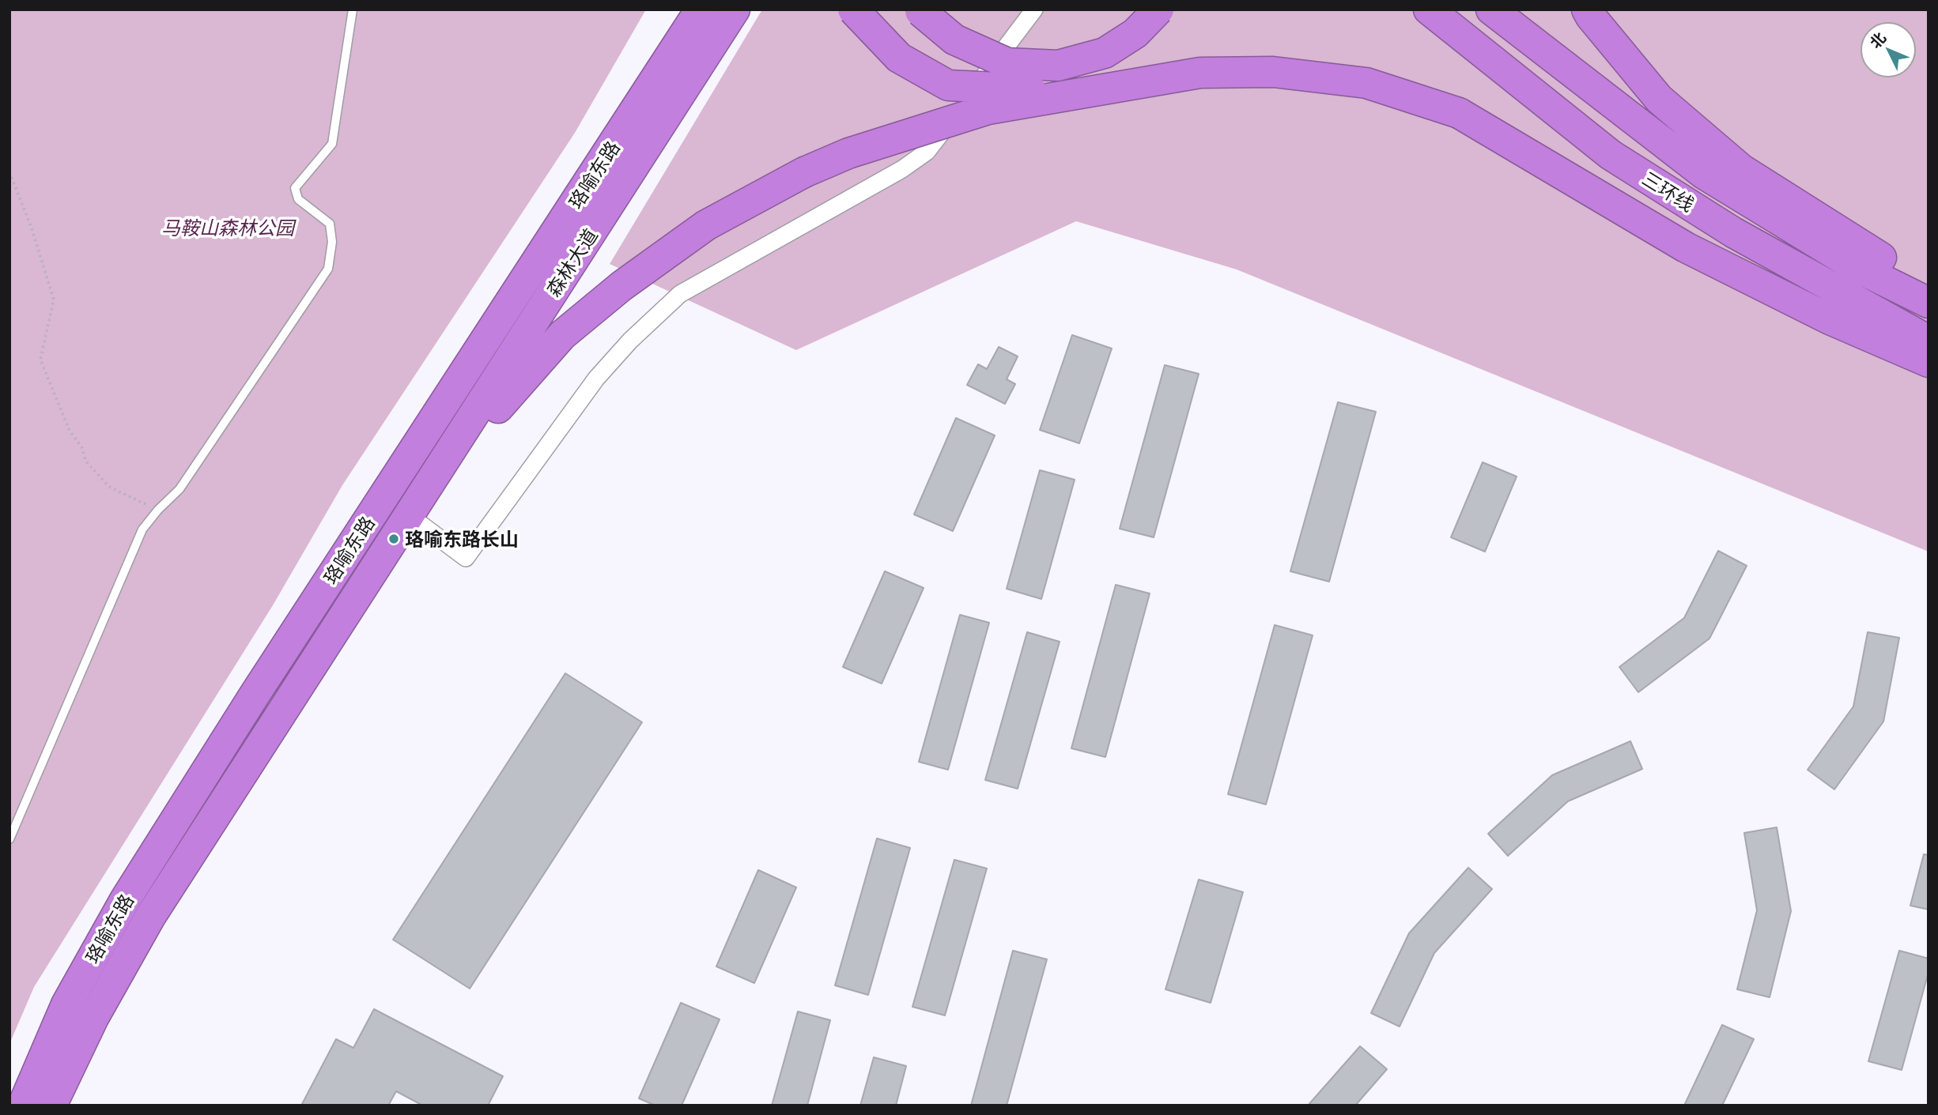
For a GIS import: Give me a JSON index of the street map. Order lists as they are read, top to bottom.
{
  "streets": {
    "highway": ["珞喻东路", "三环线", "森林大道"]
  },
  "crossings": [
    ["珞喻东路", "森林大道"]
  ],
  "parks": ["马鞍山森林公园"],
  "places": ["珞喻东路长山"],
  "north": "top left"
}
